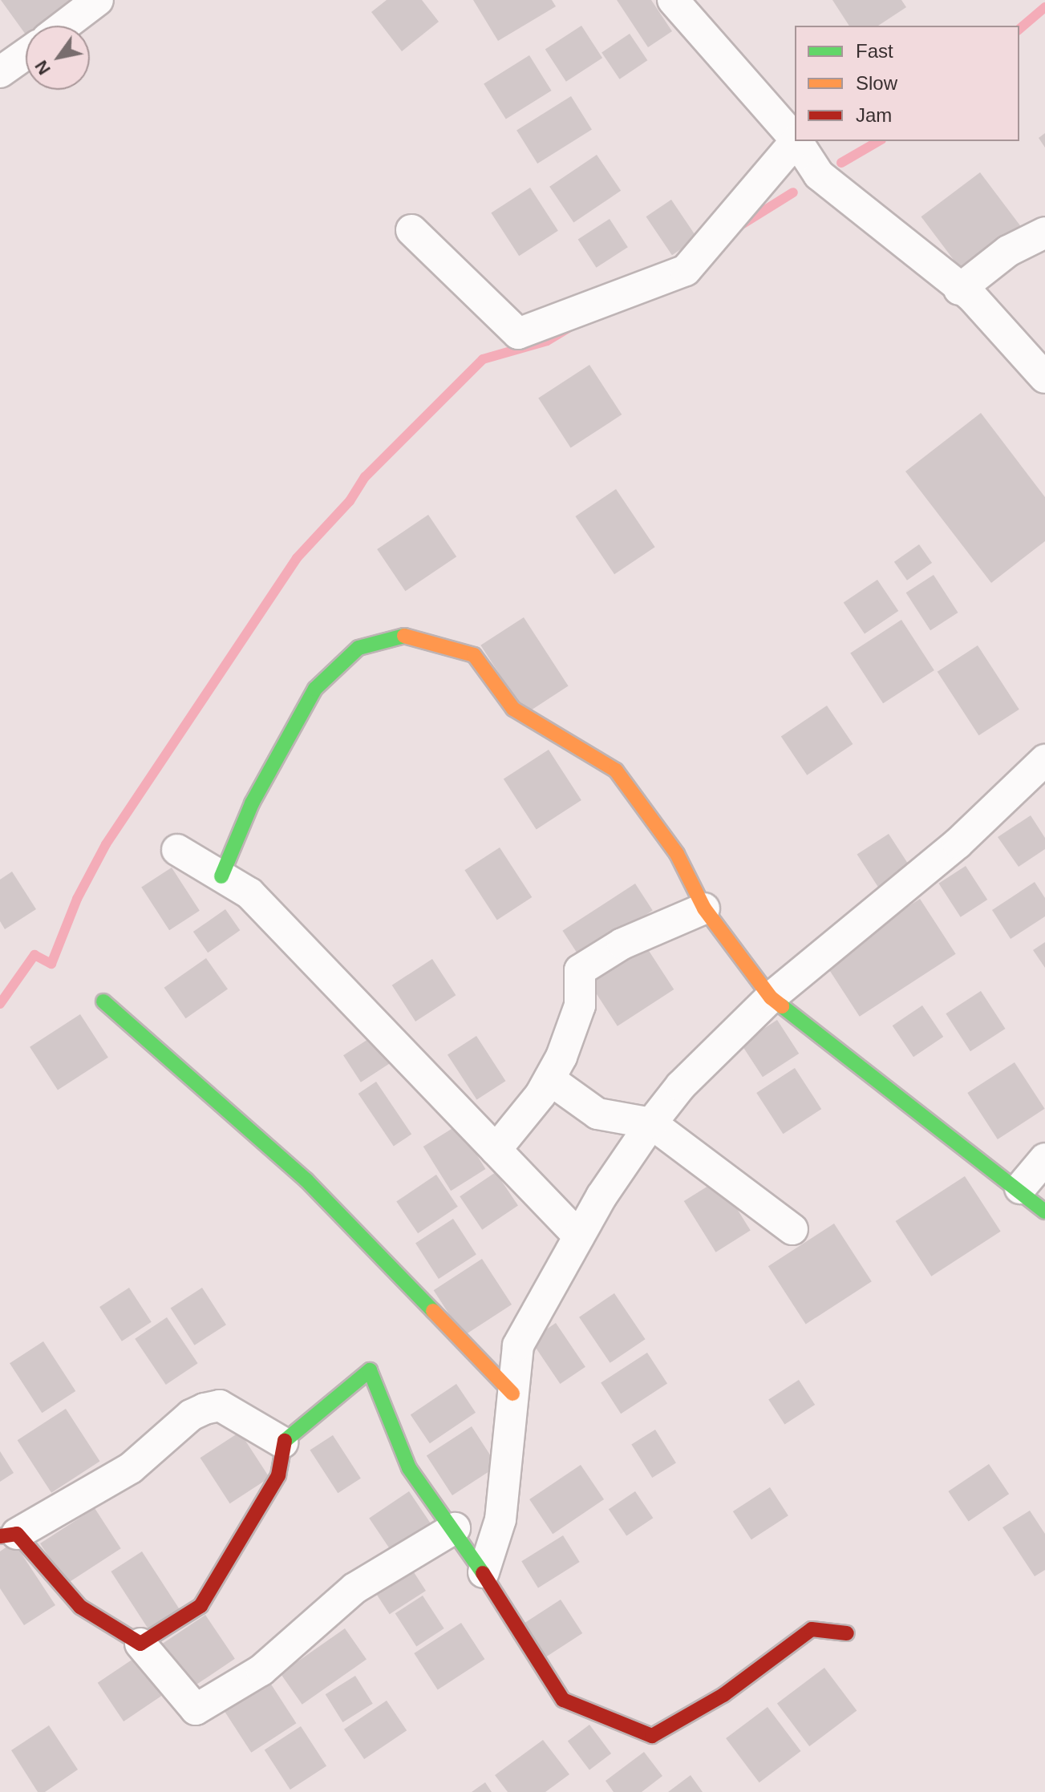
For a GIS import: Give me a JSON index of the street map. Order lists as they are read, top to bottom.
{
  "legend": ["Fast", "Slow", "Jam"],
  "north": "bottom left"
}
